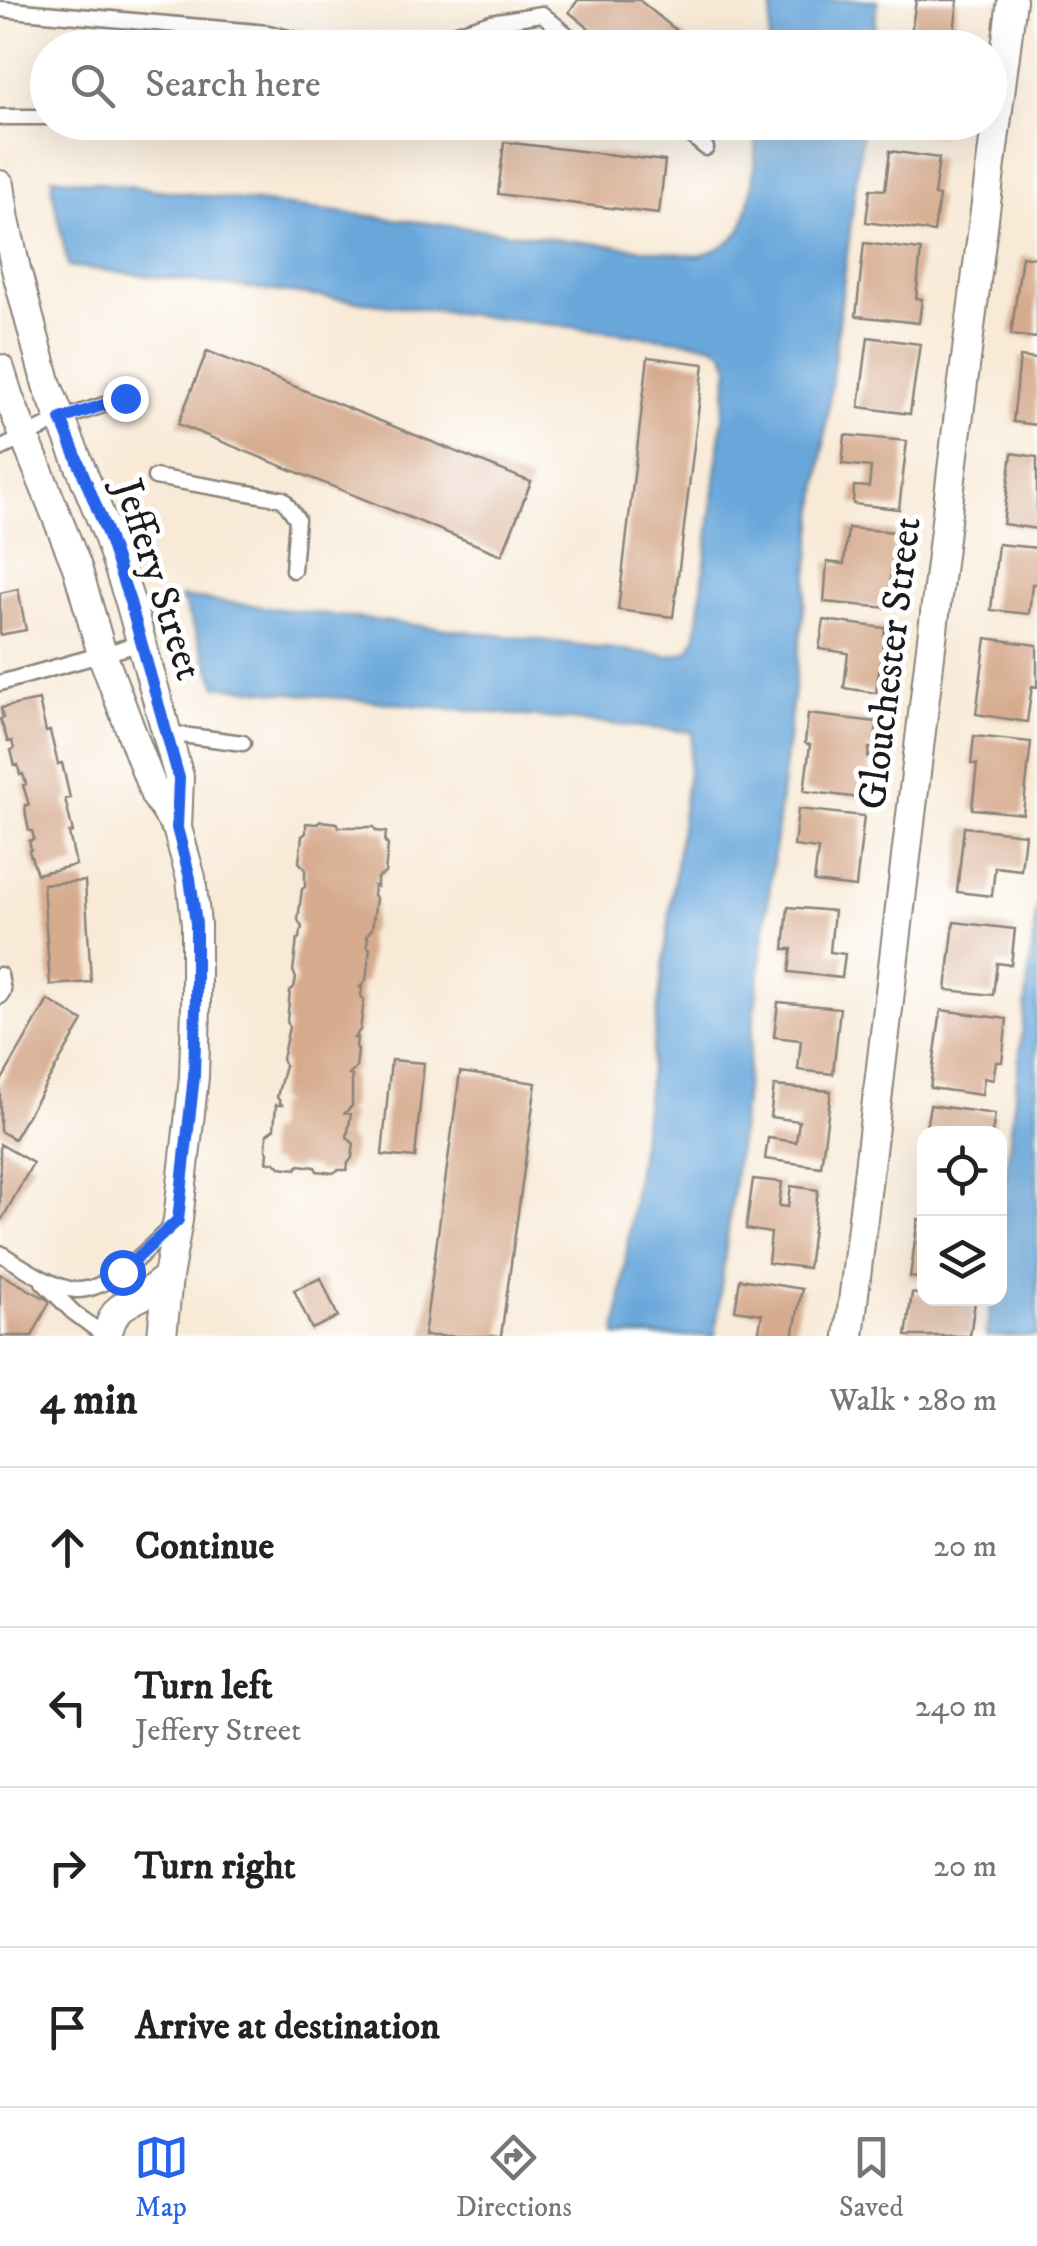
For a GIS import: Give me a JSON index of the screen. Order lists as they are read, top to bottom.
{
  "streets": {
    "street": ["Jeffery Street", "Glouchester Street"]
  },
  "page": {
    "search": "Search here",
    "heading": ["4 min", "Walk · 280 m"],
    "list": [
      ["Continue", "20 m"],
      ["Turn left", "Jeffery Street", "240 m"],
      ["Turn right", "20 m"],
      "Arrive at destination"
    ],
    "nav": ["Map", "Directions", "Saved"]
  }
}
